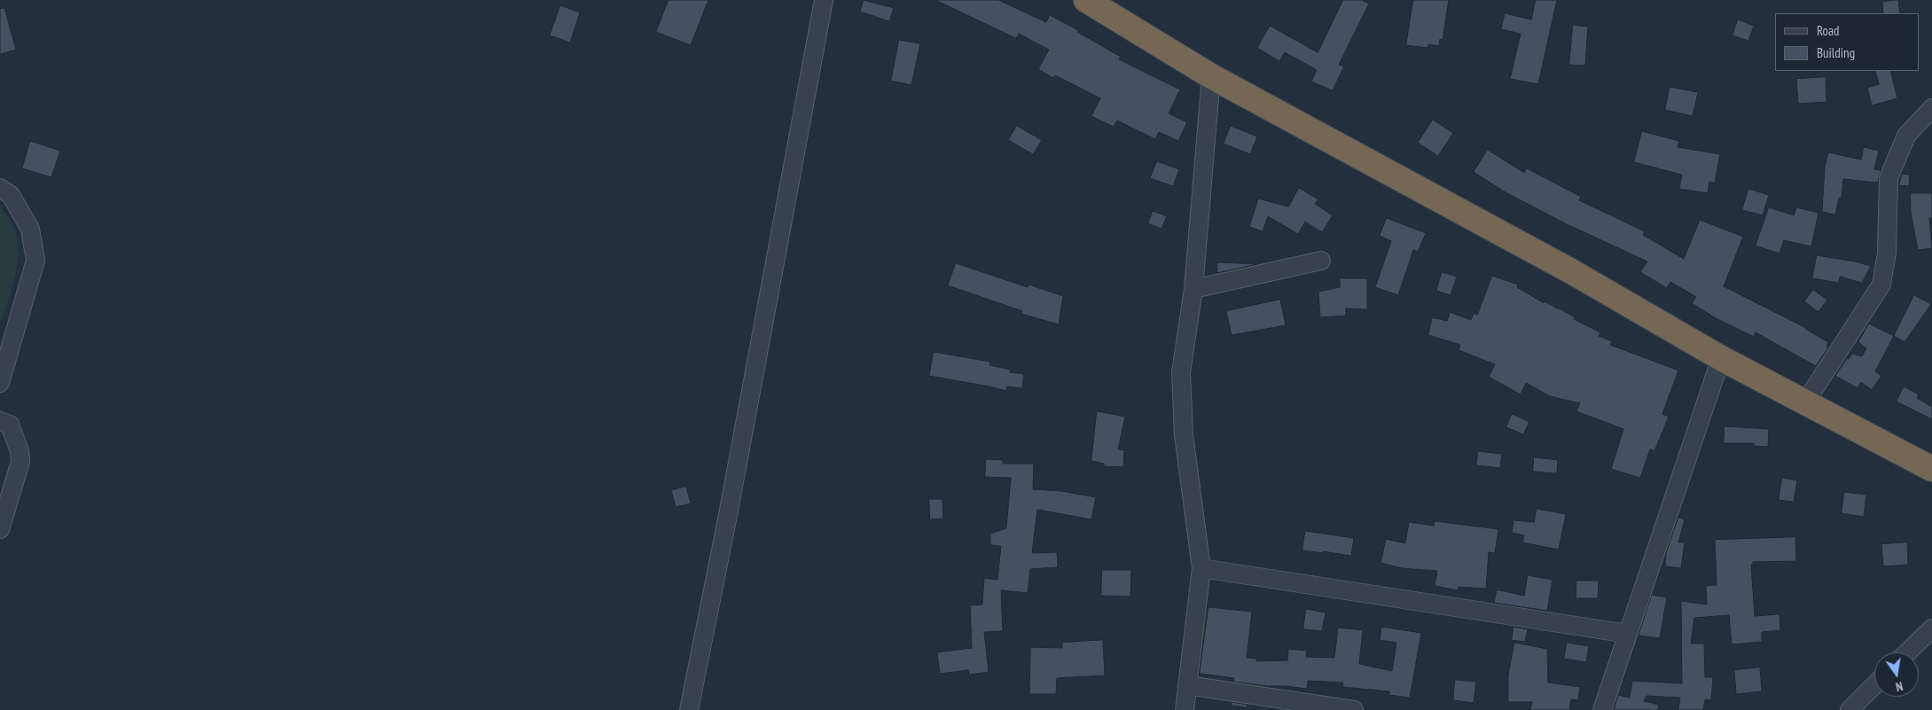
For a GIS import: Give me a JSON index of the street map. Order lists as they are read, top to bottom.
{
  "legend": ["Road", "Building"],
  "north": "bottom"
}
